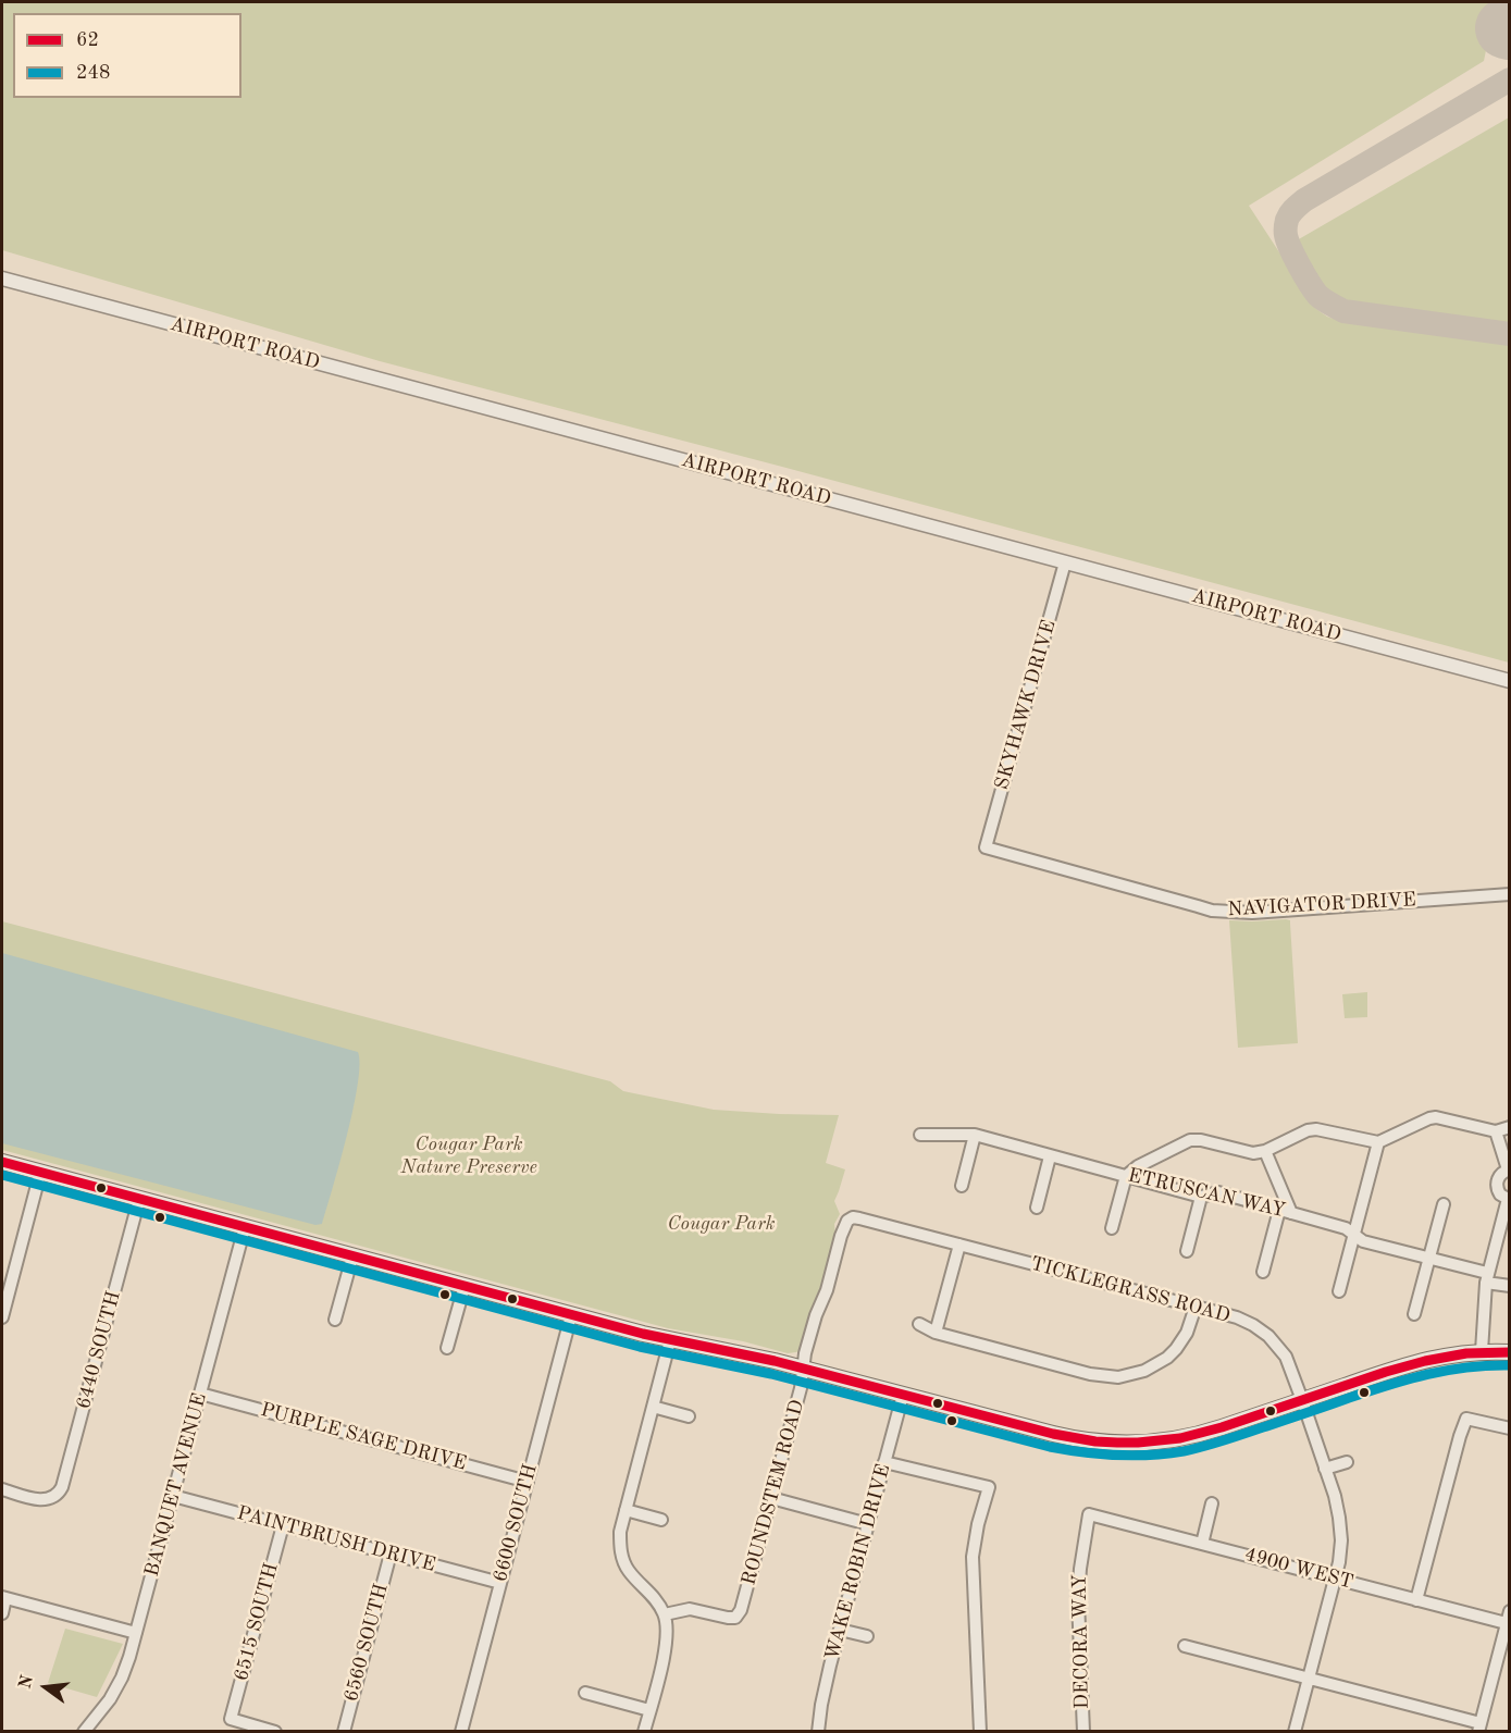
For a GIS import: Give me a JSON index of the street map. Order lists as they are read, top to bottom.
{
  "streets": {
    "street": [
      "AIRPORT ROAD",
      "SKYHAWK DRIVE",
      "NAVIGATOR DRIVE",
      "ETRUSCAN WAY",
      "TICKLEGRASS ROAD",
      "6440 SOUTH",
      "PURPLE SAGE DRIVE",
      "BANQUET AVENUE",
      "ROUNDSTEM ROAD",
      "6600 SOUTH",
      "PAINTBRUSH DRIVE",
      "WAKE ROBIN DRIVE",
      "4900 WEST",
      "6515 SOUTH",
      "DECORA WAY",
      "6560 SOUTH"
    ]
  },
  "crossings": [
    ["AIRPORT ROAD", "SKYHAWK DRIVE"],
    ["SKYHAWK DRIVE", "NAVIGATOR DRIVE"],
    ["TICKLEGRASS ROAD", "ROUNDSTEM ROAD"],
    ["TICKLEGRASS ROAD", "4900 WEST"],
    ["PURPLE SAGE DRIVE", "BANQUET AVENUE"],
    ["PURPLE SAGE DRIVE", "6600 SOUTH"],
    ["BANQUET AVENUE", "PAINTBRUSH DRIVE"],
    ["6600 SOUTH", "PAINTBRUSH DRIVE"],
    ["PAINTBRUSH DRIVE", "6515 SOUTH"],
    ["PAINTBRUSH DRIVE", "6560 SOUTH"],
    ["4900 WEST", "DECORA WAY"]
  ],
  "parks": ["Cougar Park Nature Preserve", "Cougar Park"],
  "lines": ["transit line 62", "transit line 248"],
  "legend": ["62", "248"],
  "north": "left"
}
